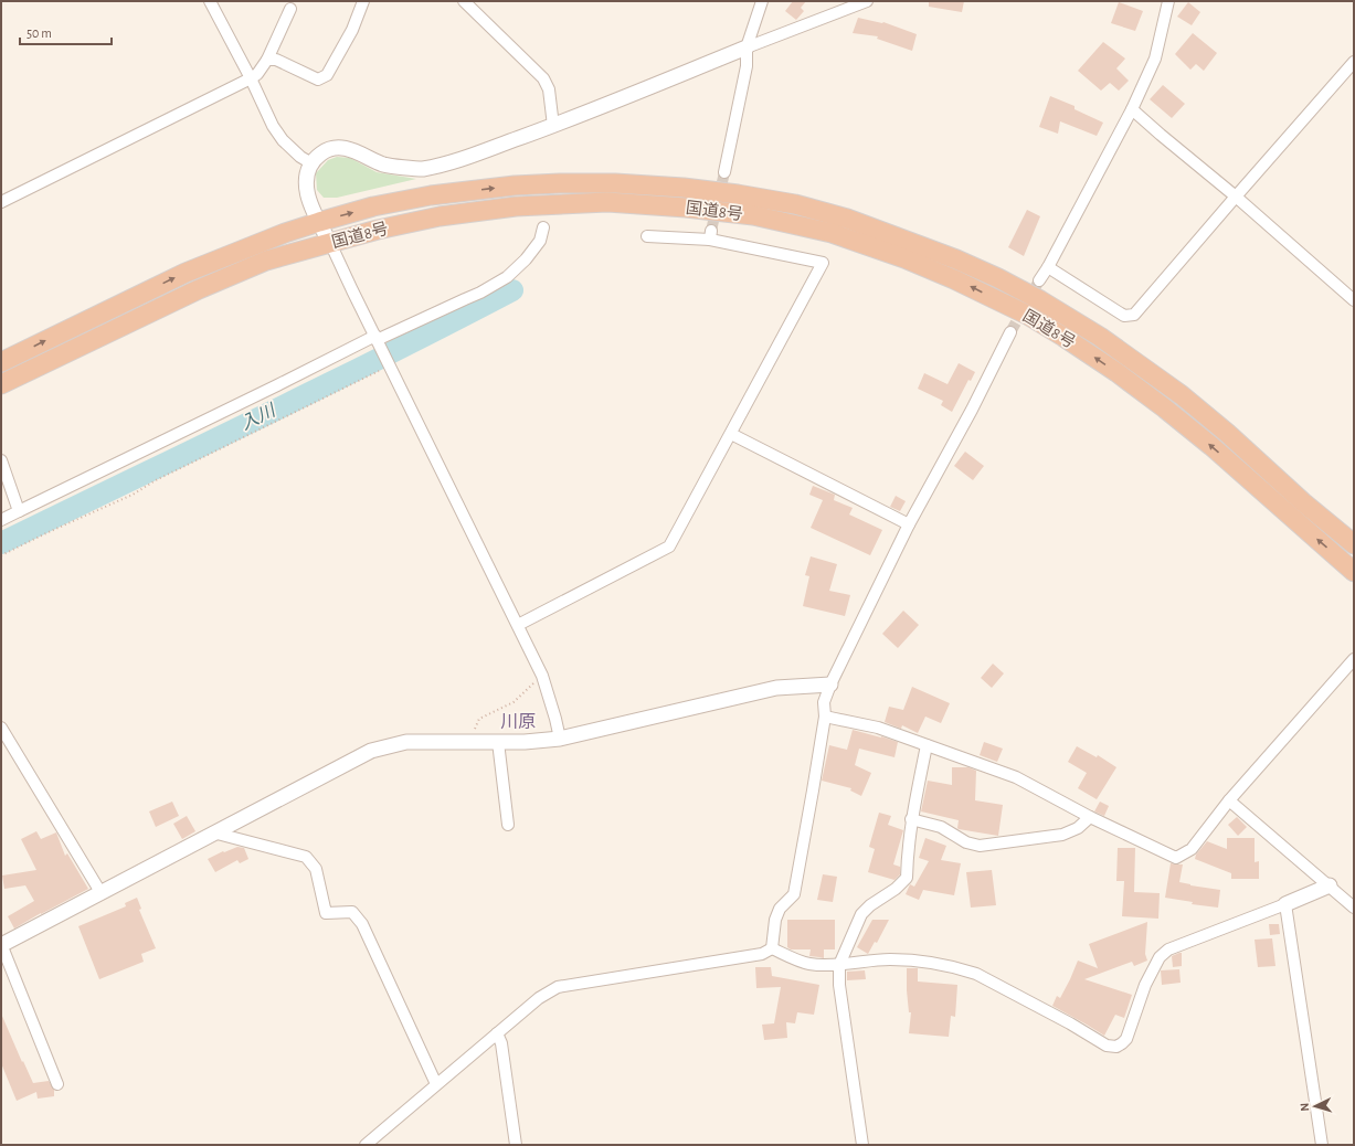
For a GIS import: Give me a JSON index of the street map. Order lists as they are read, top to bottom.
{
  "streets": {
    "highway": ["国道8号"]
  },
  "districts": ["川原"],
  "water": ["入川"],
  "scale_bar": "50 m",
  "north": "left"
}
